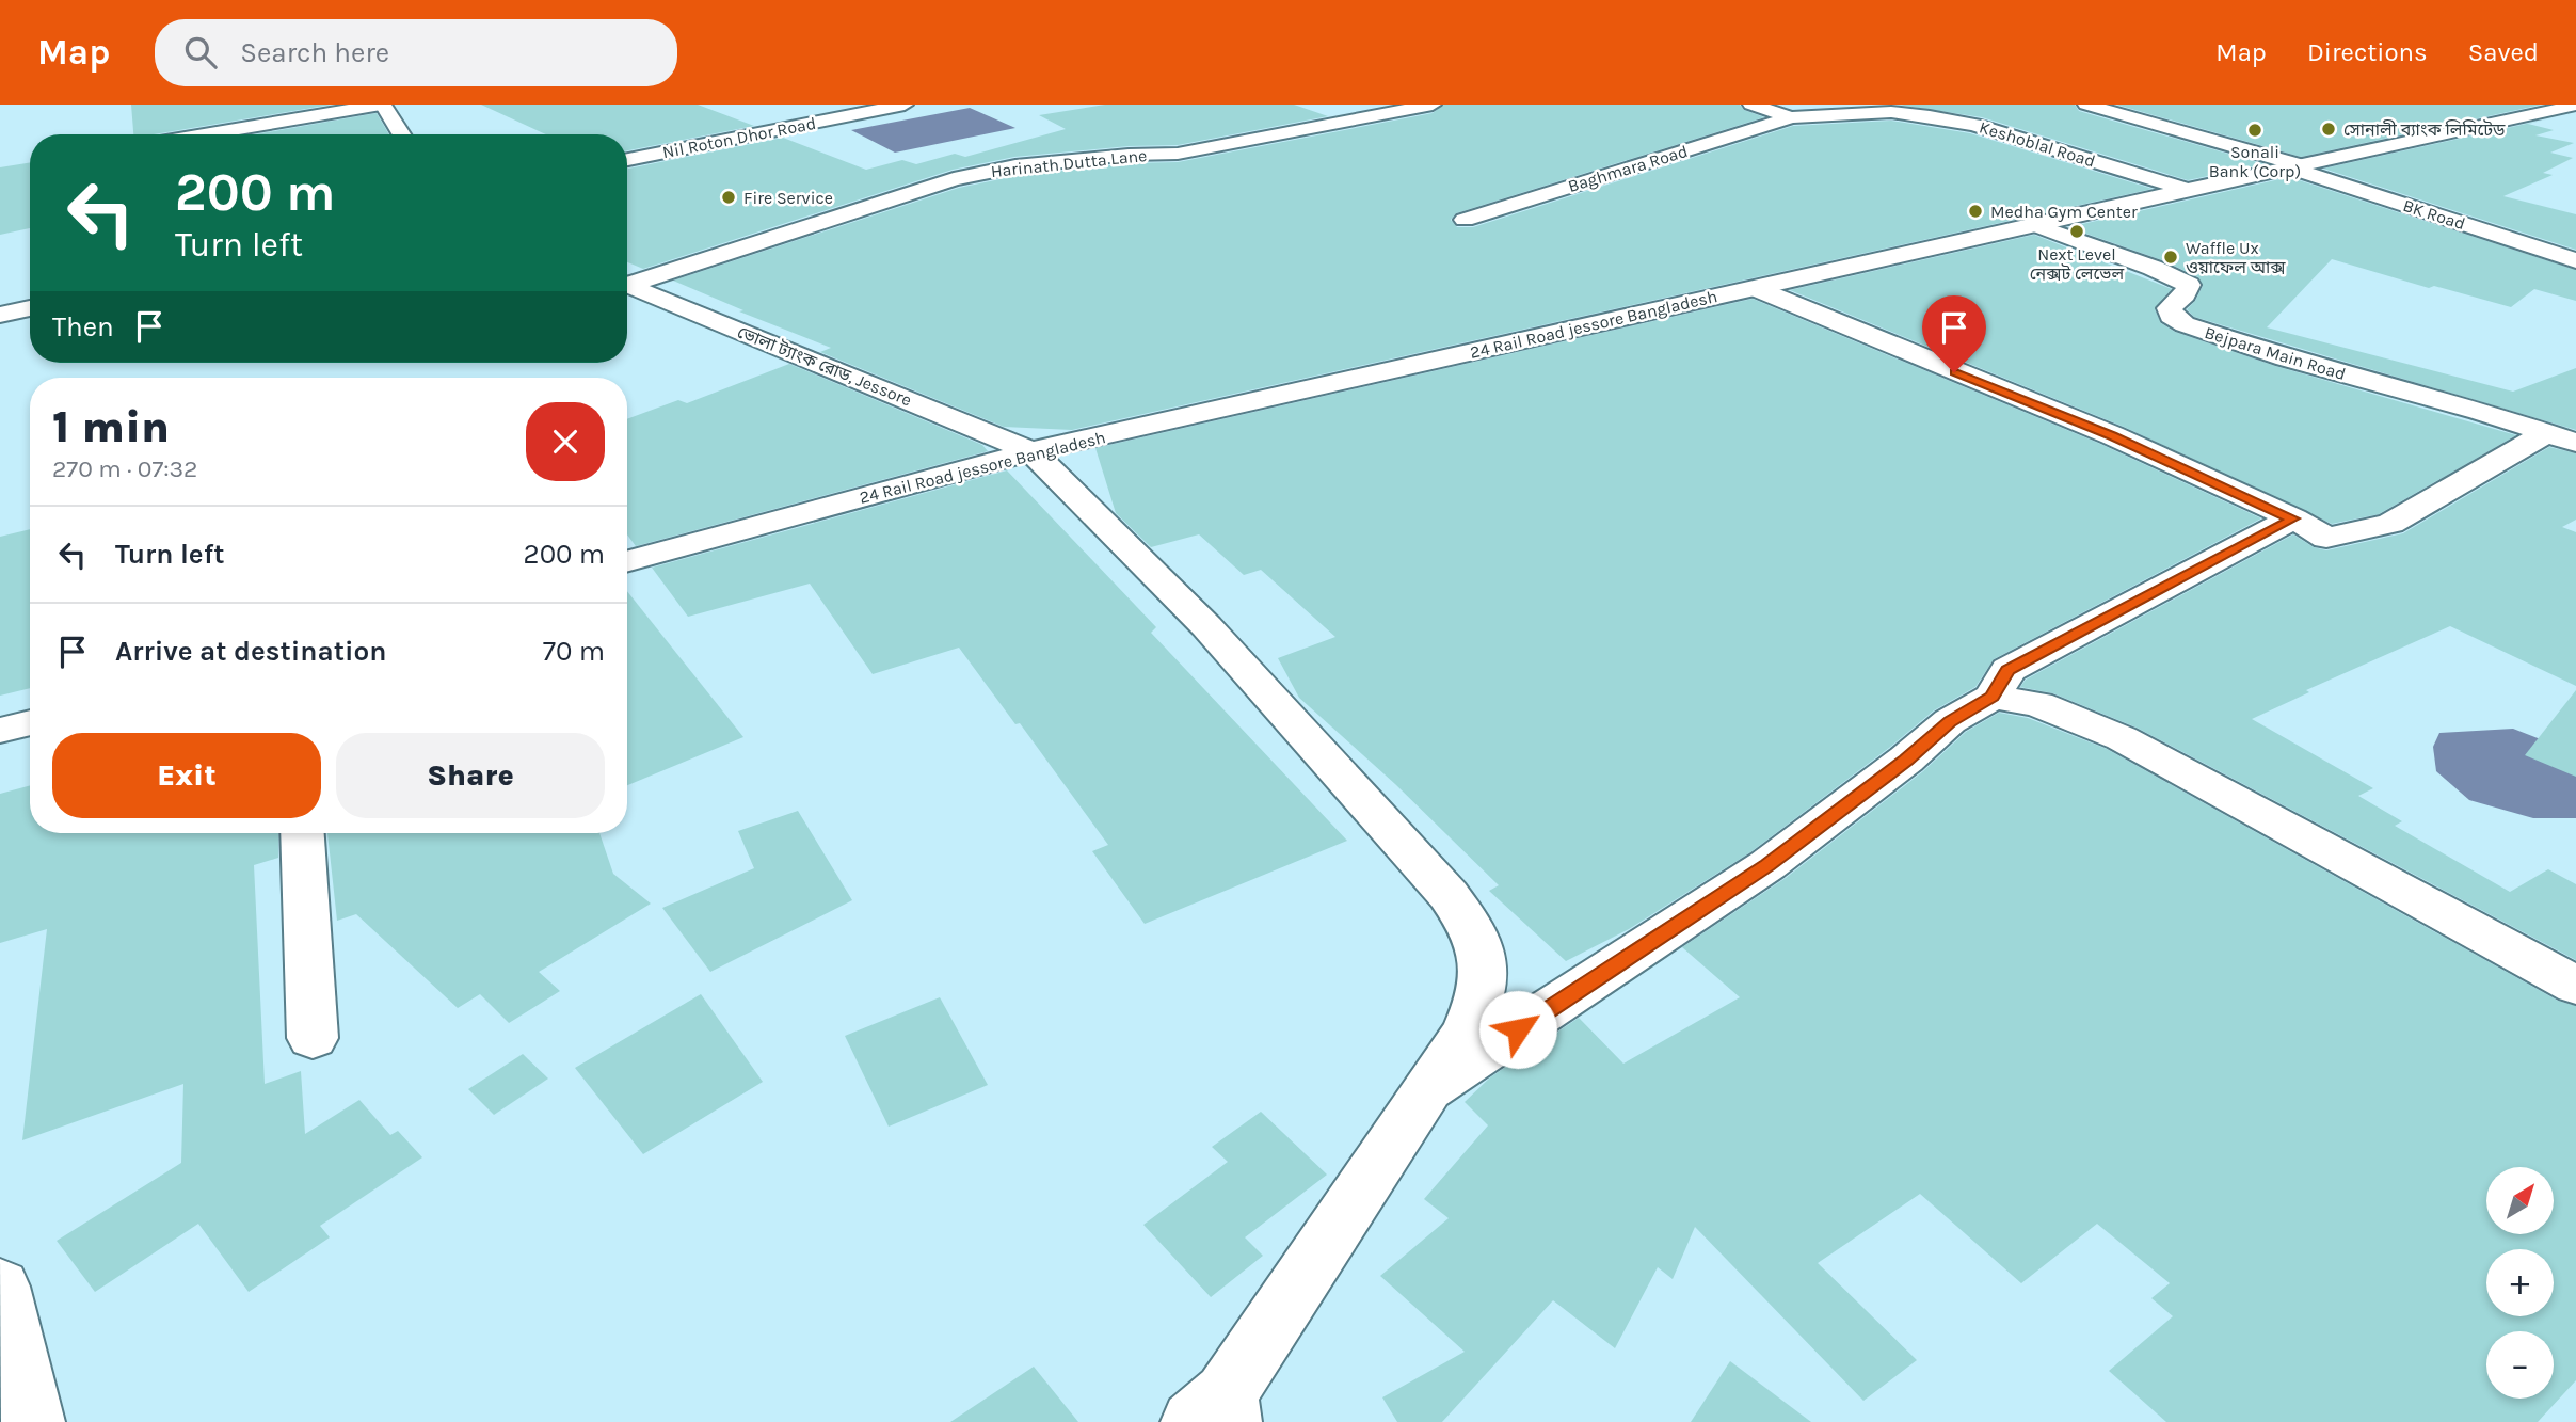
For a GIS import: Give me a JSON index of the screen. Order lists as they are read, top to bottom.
{
  "streets": {
    "street": [
      "Nil Roton Dhor Road",
      "Keshoblal Road",
      "Harinath Dutta Lane",
      "Baghmara Road",
      "BK Road",
      "24 Rail Road jessore Bangladesh",
      "Bejpara Main Road",
      "ভোলা ট্যাংক রোড, Jessore"
    ]
  },
  "crossings": [
    ["Keshoblal Road", "Baghmara Road"],
    ["Keshoblal Road", "24 Rail Road jessore Bangladesh"],
    ["BK Road", "24 Rail Road jessore Bangladesh"],
    ["24 Rail Road jessore Bangladesh", "Bejpara Main Road"],
    ["24 Rail Road jessore Bangladesh", "ভোলা ট্যাংক রোড, Jessore"]
  ],
  "places": [
    "সোনালী ব্যাংক লিমিটেড",
    "Sonali Bank (Corp)",
    "Fire Service",
    "Medha Gym Center",
    "Next Level নেক্সট লেভেল",
    "Waffle Ux ওয়াফেল আক্স"
  ],
  "north": "top right",
  "page": {
    "header": "Map",
    "search": "Search here",
    "nav": ["Map", "Directions", "Saved"],
    "turn": ["200 m", "Turn left"],
    "then": "Then",
    "heading": ["1 min", "270 m · 07:32"],
    "list": [
      {
        "name": "Turn left",
        "value": "200 m"
      },
      {
        "name": "Arrive at destination",
        "value": "70 m"
      }
    ],
    "buttons": ["Exit", "Share"],
    "map_buttons": ["+", "−"]
  }
}
